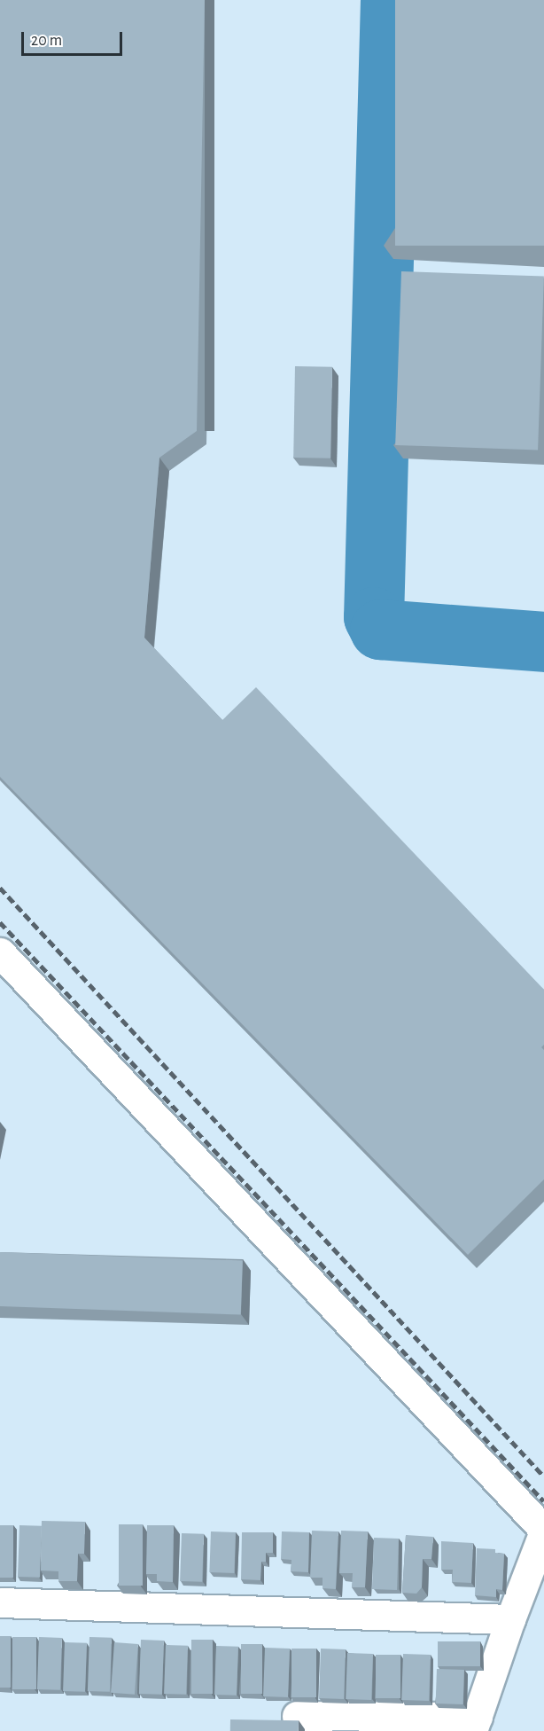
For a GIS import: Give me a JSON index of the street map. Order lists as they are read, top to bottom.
{
  "scale_bar": "20 m"
}
